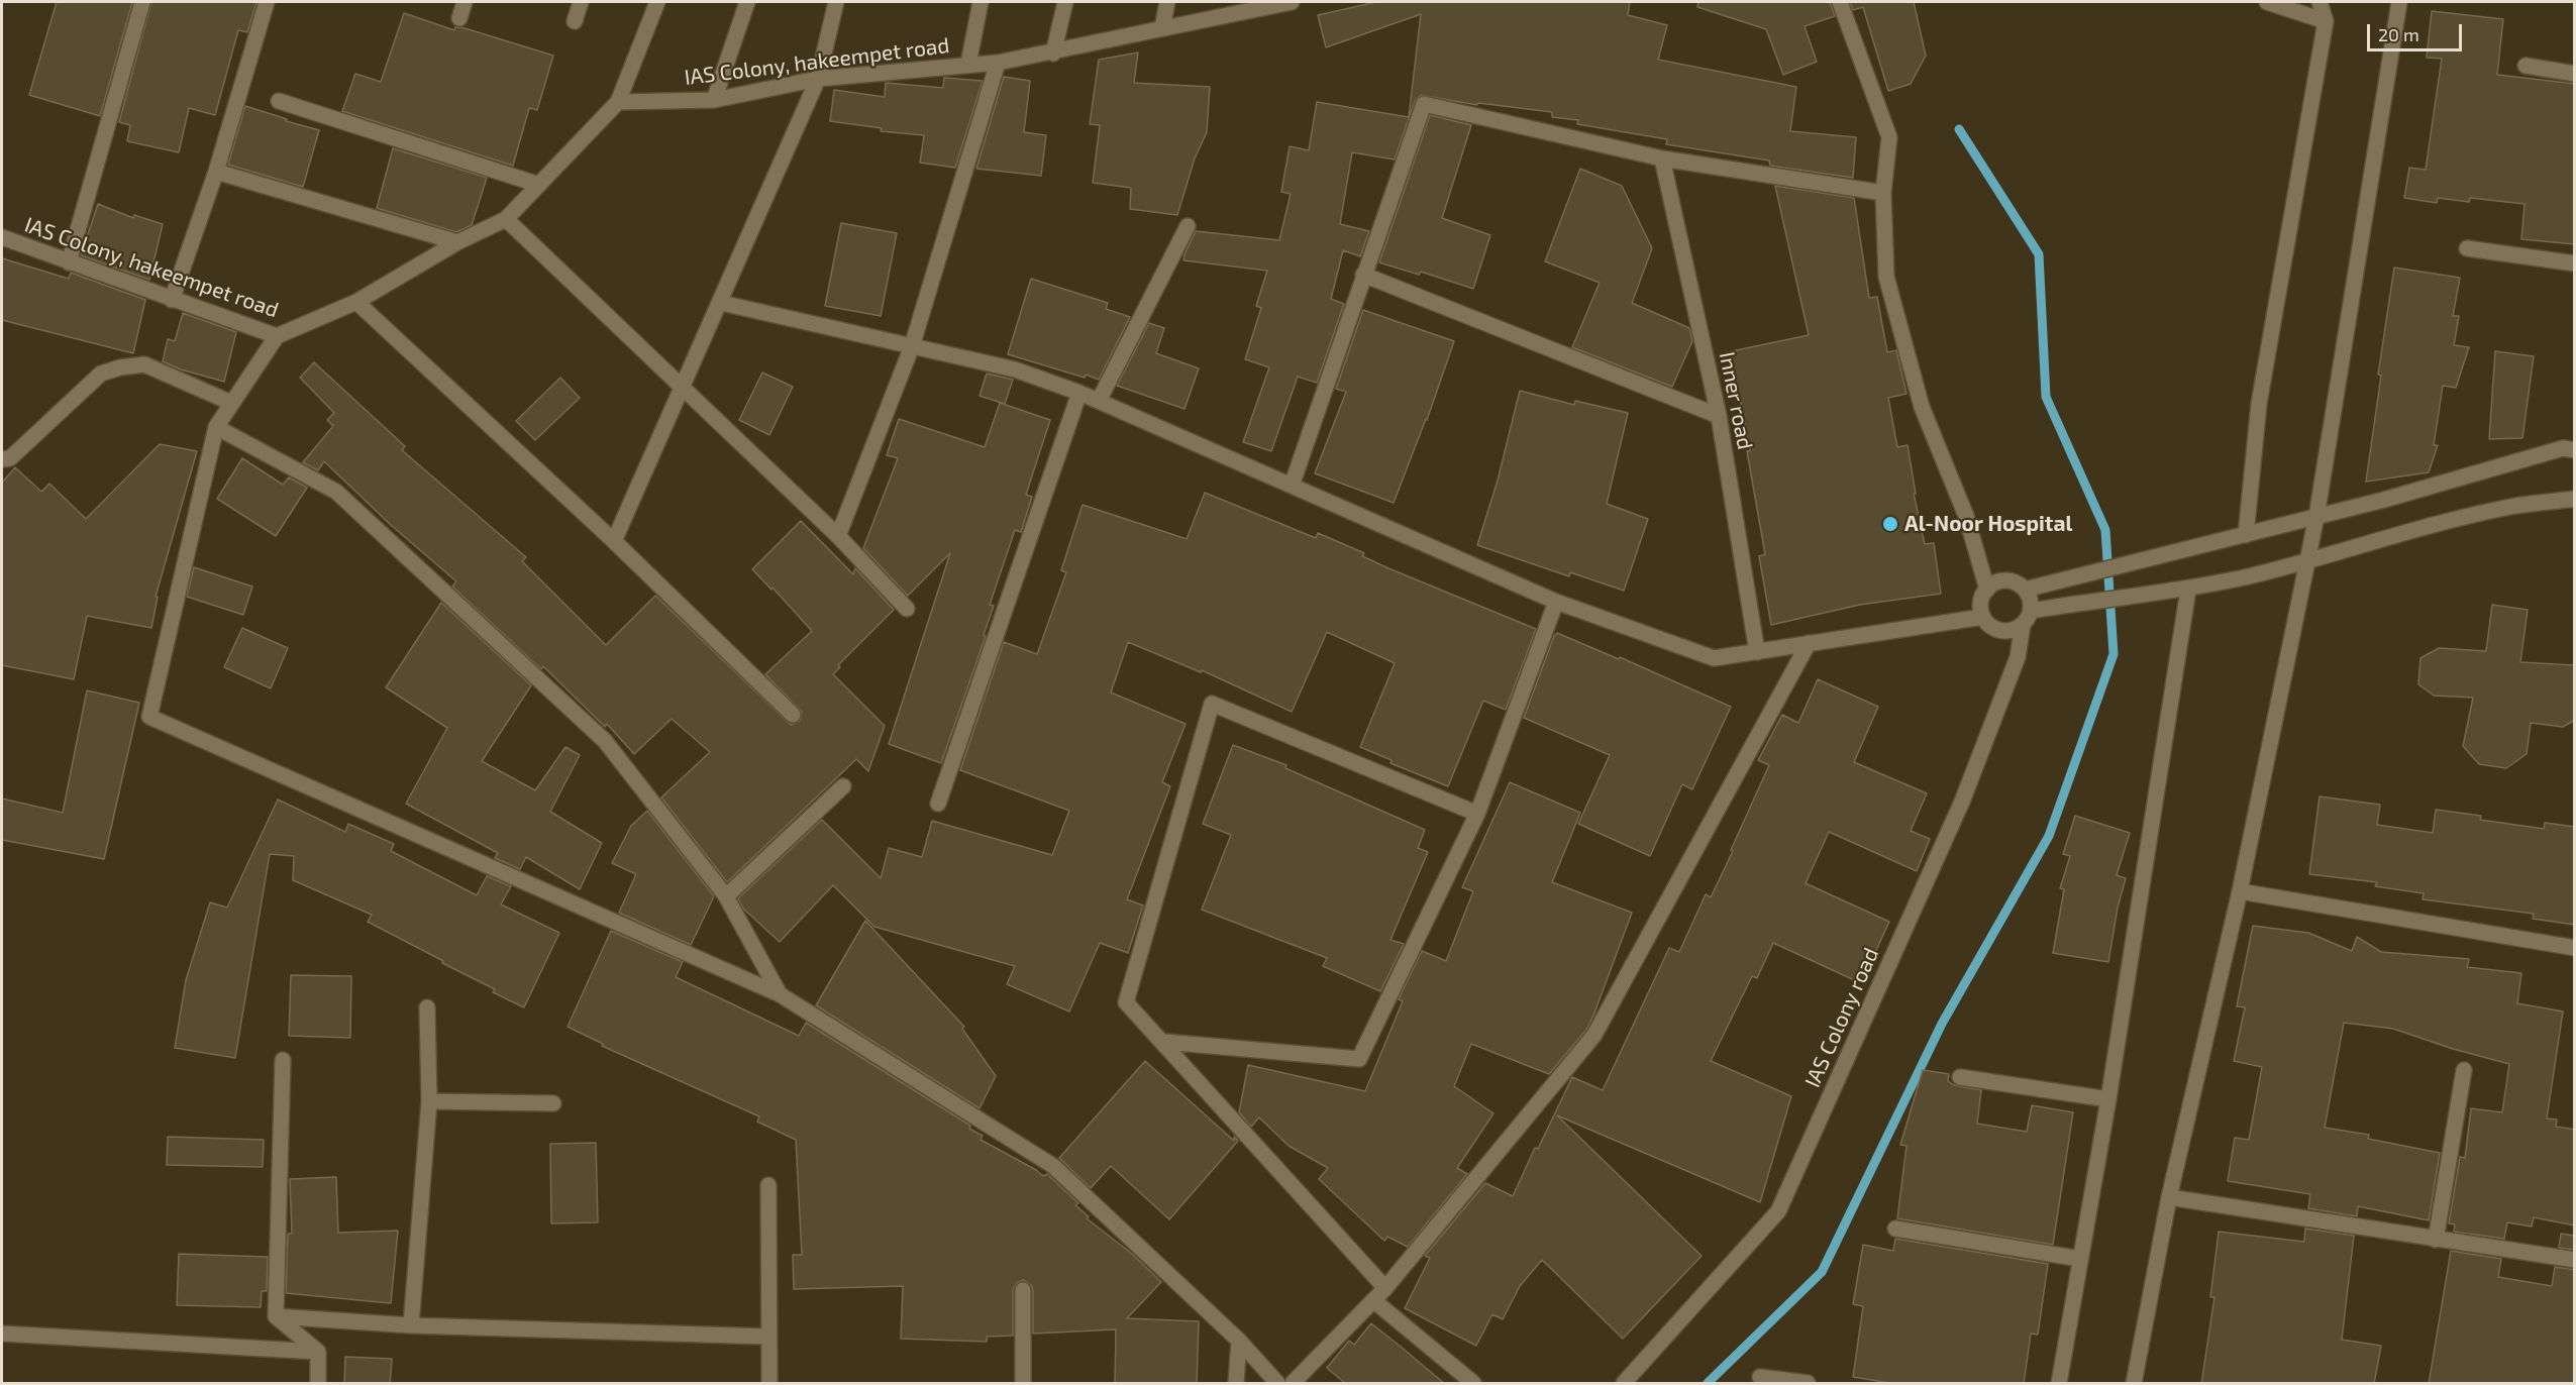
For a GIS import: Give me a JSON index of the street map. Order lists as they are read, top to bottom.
{
  "streets": {
    "street": ["IAS Colony, hakeempet road", "Inner road", "IAS Colony road"]
  },
  "places": ["Al-Noor Hospital"],
  "scale_bar": "20 m"
}
